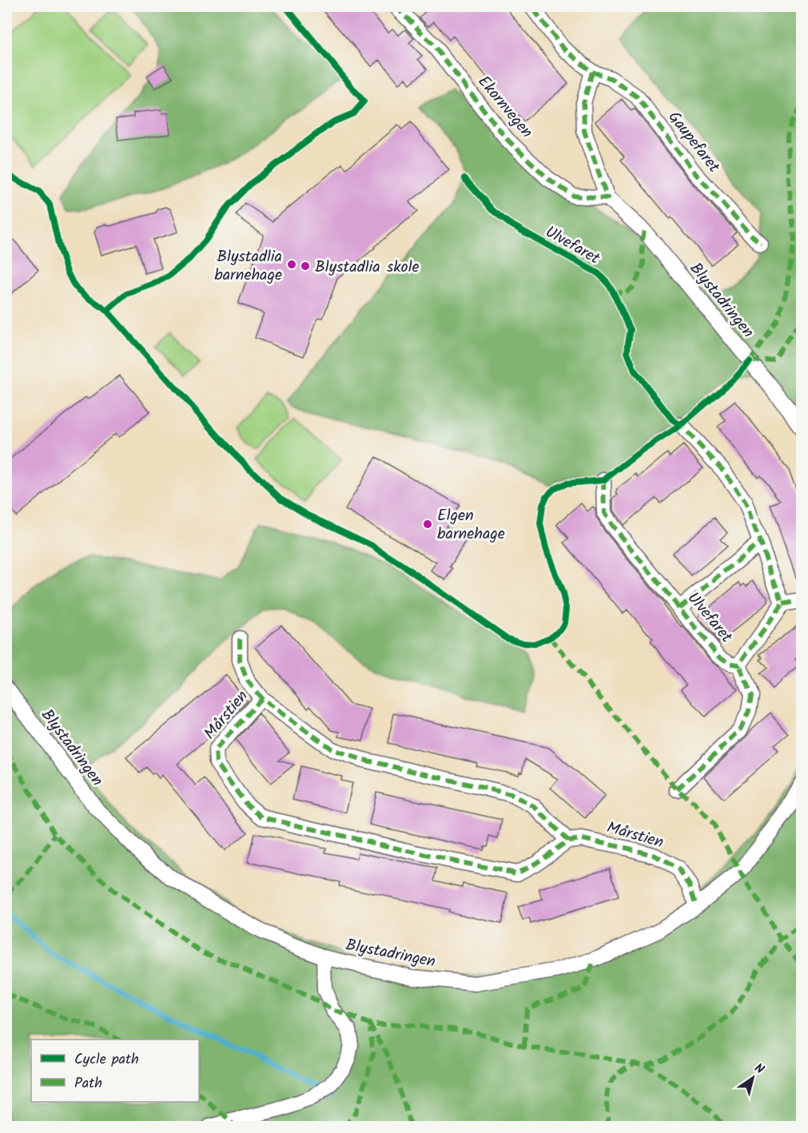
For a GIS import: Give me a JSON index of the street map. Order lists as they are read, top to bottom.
{
  "streets": {
    "street": [
      "Ekornvegen",
      "Gaupefaret",
      "Ulvefaret",
      "Blystadringen",
      "Mårstien"
    ]
  },
  "crossings": [
    ["Ekornvegen", "Blystadringen"],
    ["Blystadringen", "Mårstien"]
  ],
  "places": ["Blystadlia barnehage", "Blystadlia skole", "Elgen barnehage"],
  "legend": ["Cycle path", "Path"],
  "north": "top right"
}
